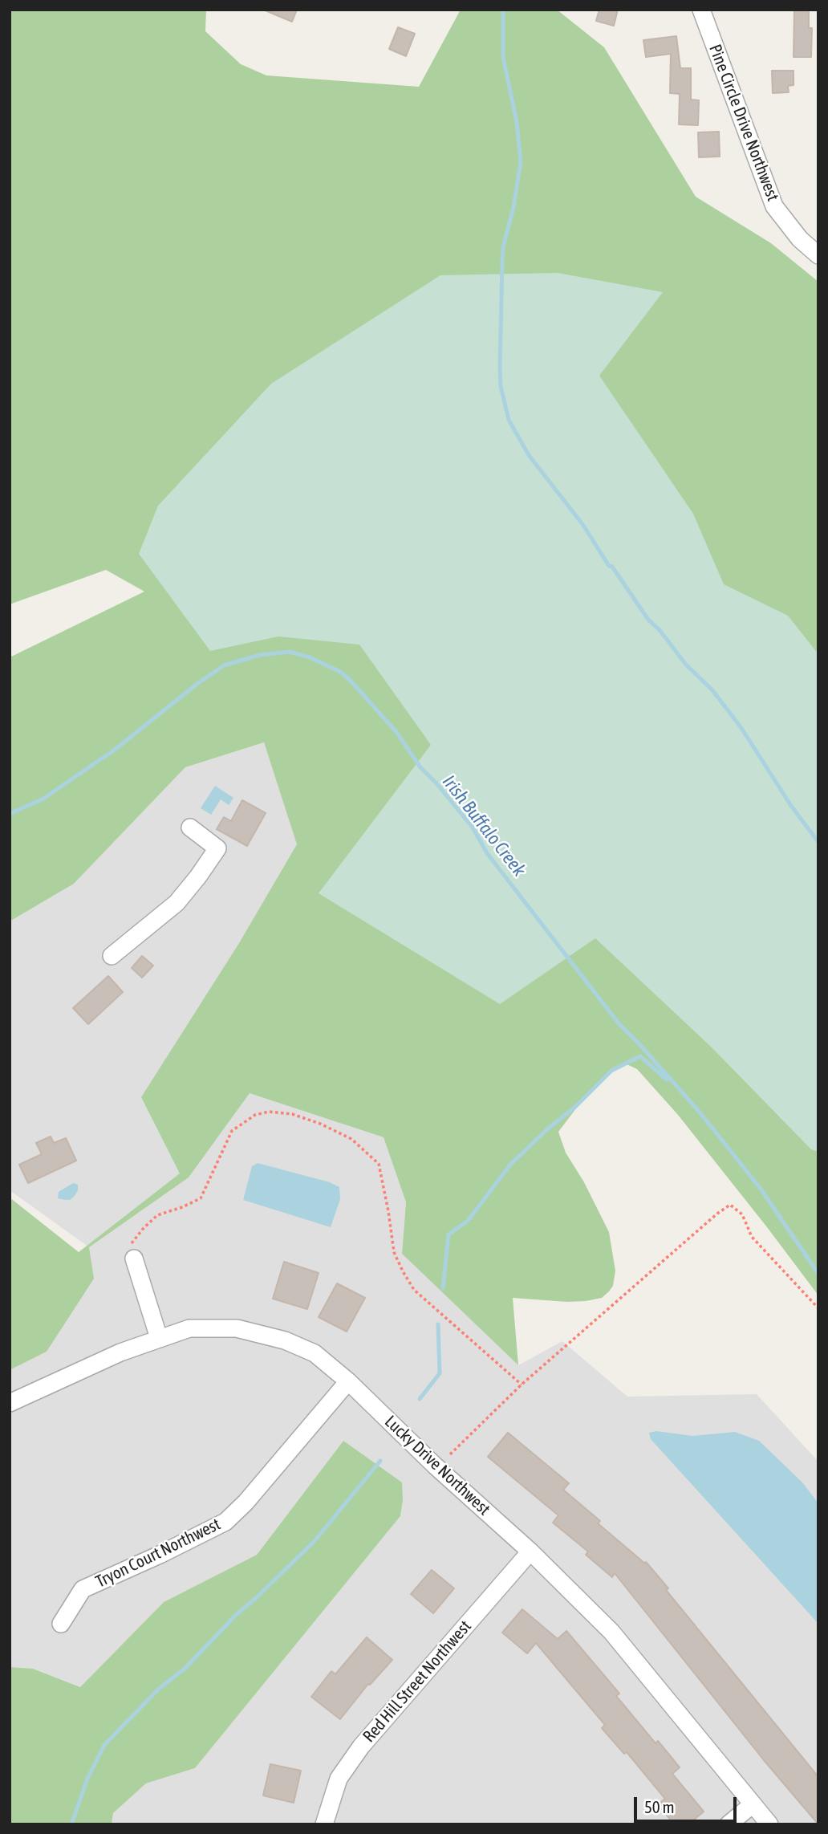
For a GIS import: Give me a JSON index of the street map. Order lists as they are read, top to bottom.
{
  "streets": {
    "street": [
      "Pine Circle Drive Northwest",
      "Lucky Drive Northwest",
      "Tryon Court Northwest",
      "Red Hill Street Northwest"
    ]
  },
  "crossings": [
    ["Lucky Drive Northwest", "Tryon Court Northwest"],
    ["Lucky Drive Northwest", "Red Hill Street Northwest"]
  ],
  "water": ["Irish Buffalo Creek"],
  "scale_bar": "50 m"
}
